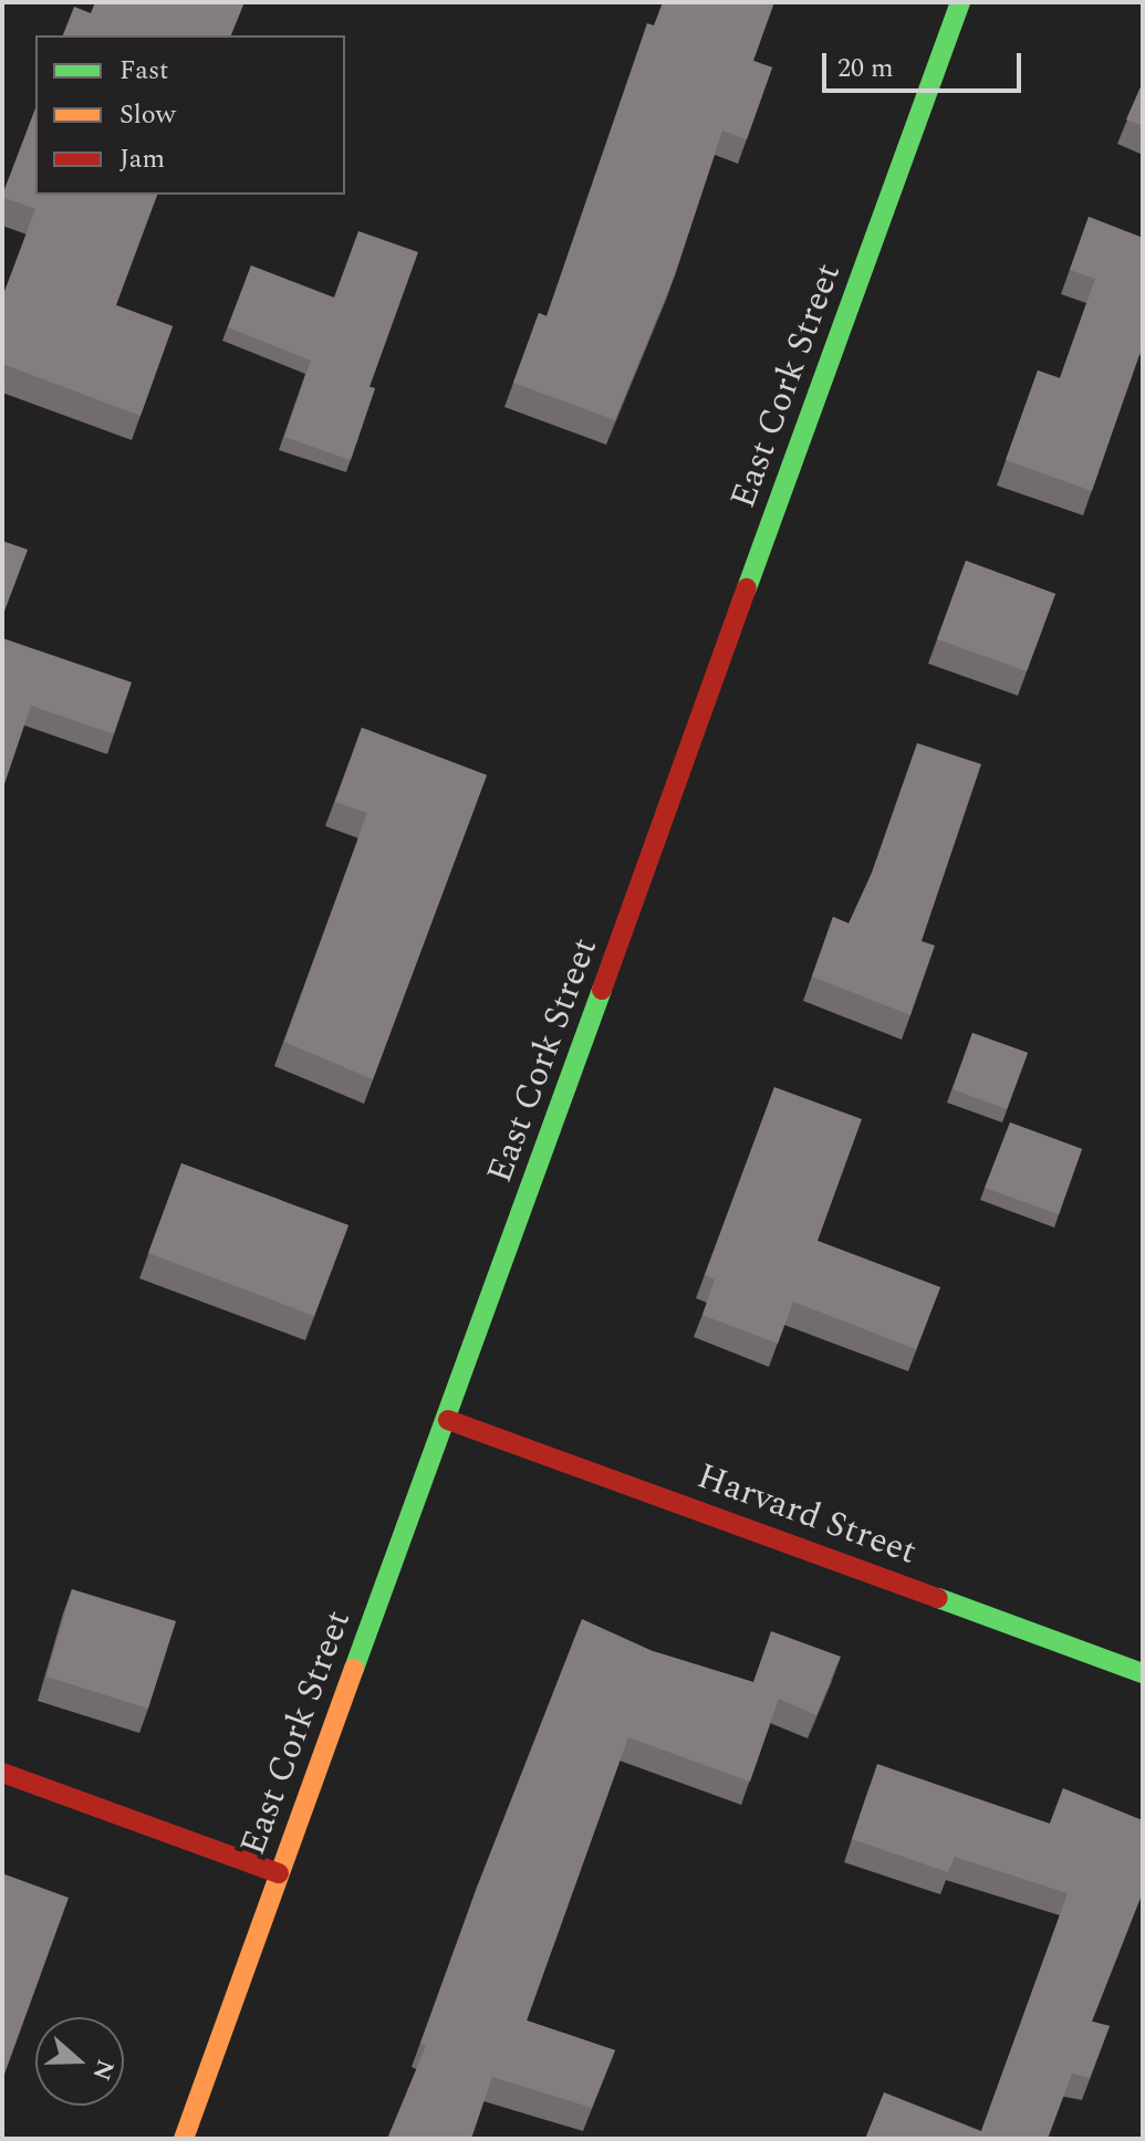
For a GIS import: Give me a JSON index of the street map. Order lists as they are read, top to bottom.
{
  "streets": {
    "street": ["East Cork Street", "Harvard Street"]
  },
  "crossings": [
    ["East Cork Street", "Harvard Street"]
  ],
  "legend": ["Fast", "Slow", "Jam"],
  "scale_bar": "20 m",
  "north": "right"
}
